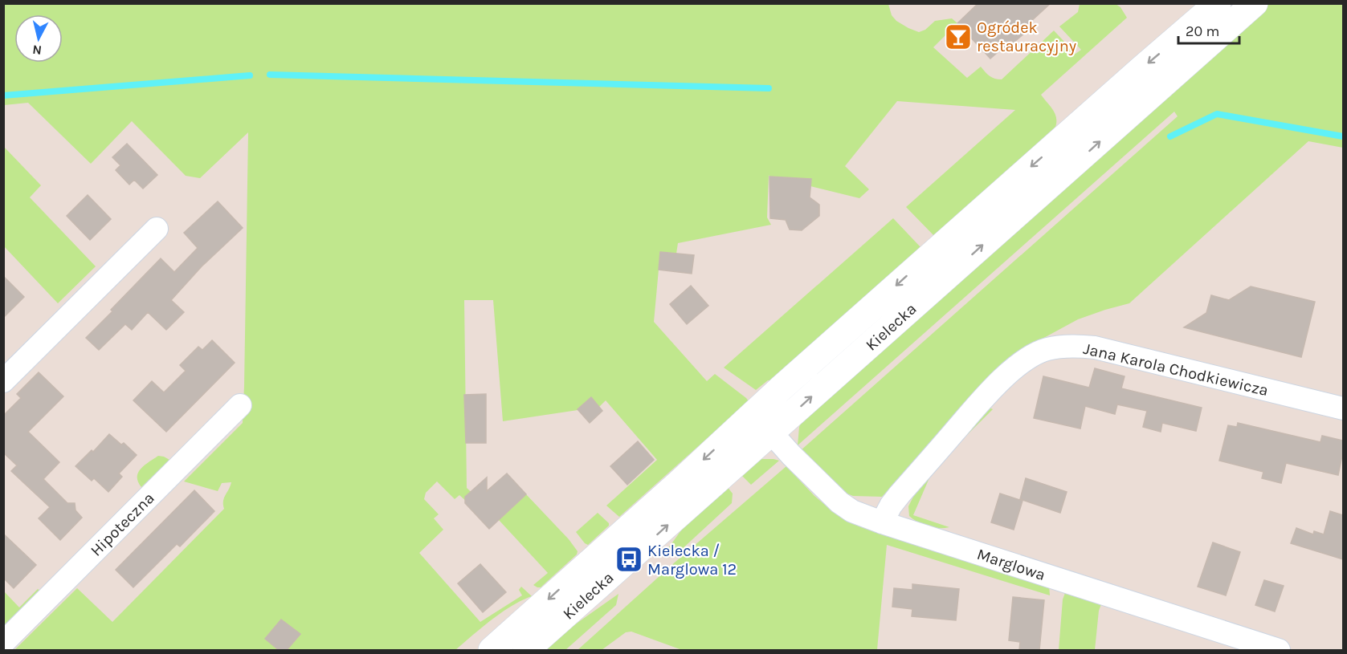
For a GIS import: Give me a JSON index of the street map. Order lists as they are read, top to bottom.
{
  "streets": {
    "main road": ["Kielecka"],
    "street": ["Jana Karola Chodkiewicza", "Hipoteczna", "Marglowa"]
  },
  "crossings": [
    ["Kielecka", "Marglowa"],
    ["Jana Karola Chodkiewicza", "Marglowa"]
  ],
  "places": {
    "bar": ["Ogródek restauracyjny"],
    "bus stop": ["Kielecka / Marglowa 12"]
  },
  "scale_bar": "20 m",
  "north": "bottom"
}
